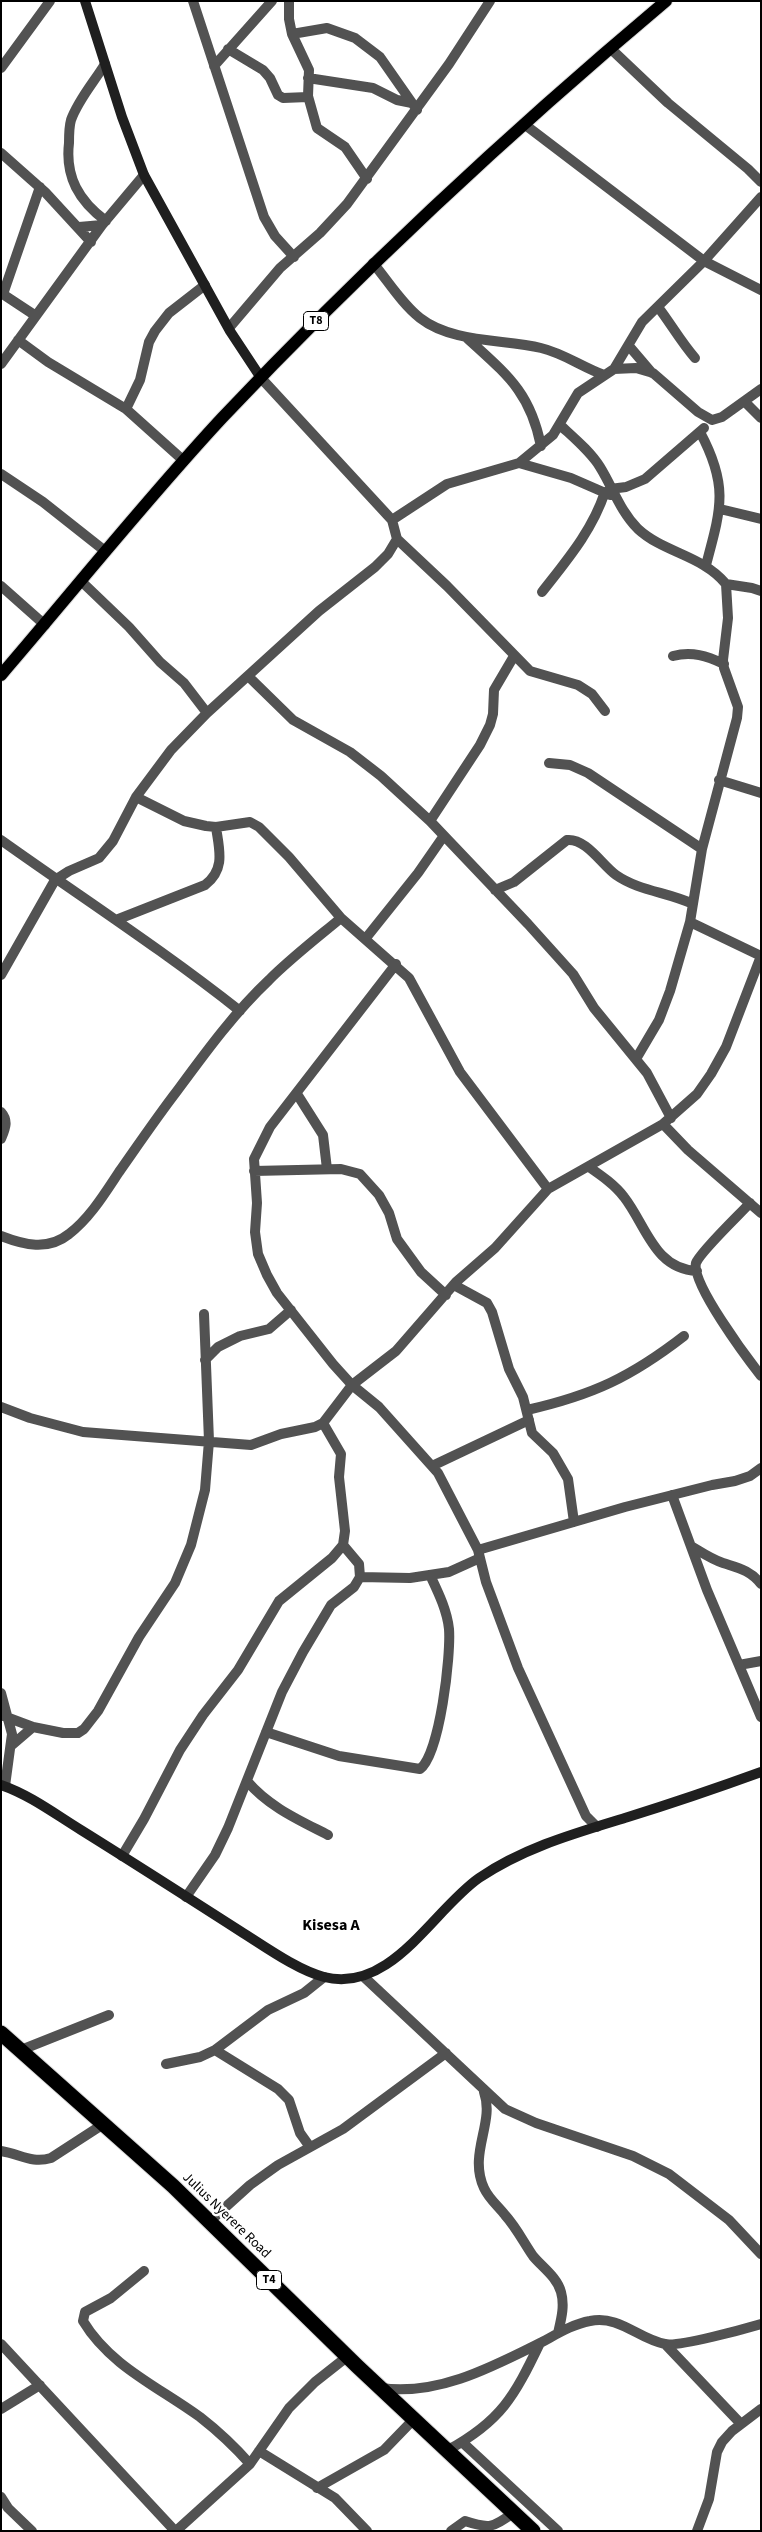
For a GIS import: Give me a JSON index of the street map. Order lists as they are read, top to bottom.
{
  "streets": {
    "highway": ["Julius Nyerere Road", "T4"],
    "main road": ["T8"]
  },
  "districts": ["Kisesa A"]
}
